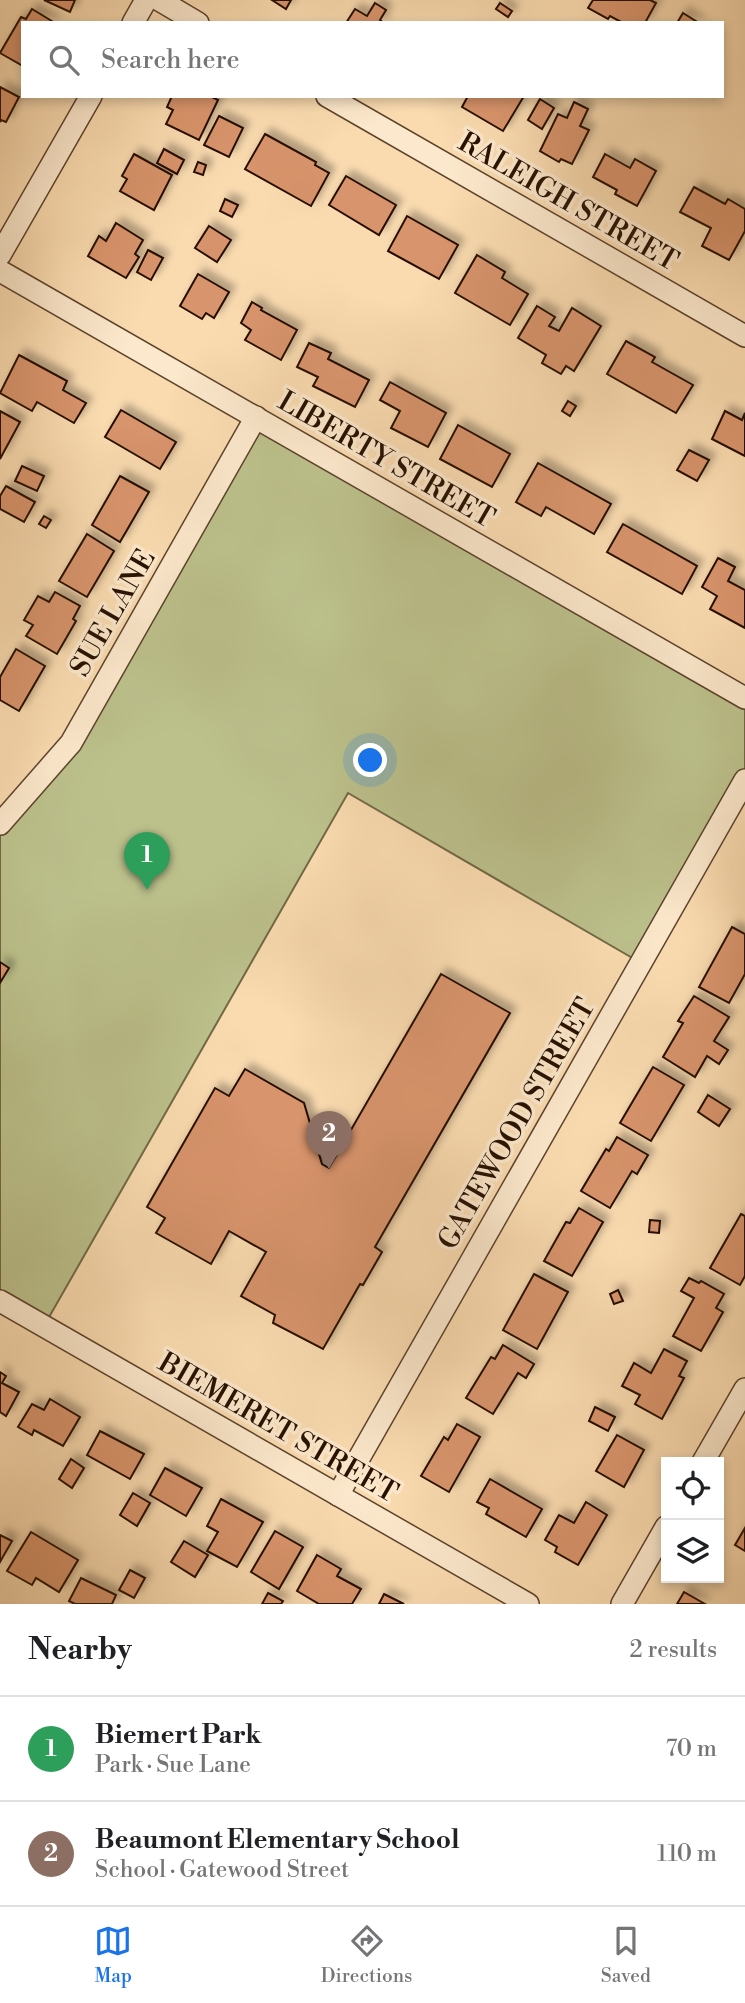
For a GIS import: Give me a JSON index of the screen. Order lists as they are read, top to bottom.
{
  "streets": {
    "street": [
      "RALEIGH STREET",
      "LIBERTY STREET",
      "SUE LANE",
      "GATEWOOD STREET",
      "BIEMERET STREET"
    ]
  },
  "crossings": [
    ["LIBERTY STREET", "SUE LANE"],
    ["GATEWOOD STREET", "BIEMERET STREET"]
  ],
  "page": {
    "search": "Search here",
    "pins": ["1", "2"],
    "heading": ["Nearby", "2 results"],
    "list": [
      {
        "mark": "1",
        "name": "Biemert Park",
        "note": "Park · Sue Lane",
        "value": "70 m"
      },
      {
        "mark": "2",
        "name": "Beaumont Elementary School",
        "note": "School · Gatewood Street",
        "value": "110 m"
      }
    ],
    "nav": ["Map", "Directions", "Saved"]
  }
}
